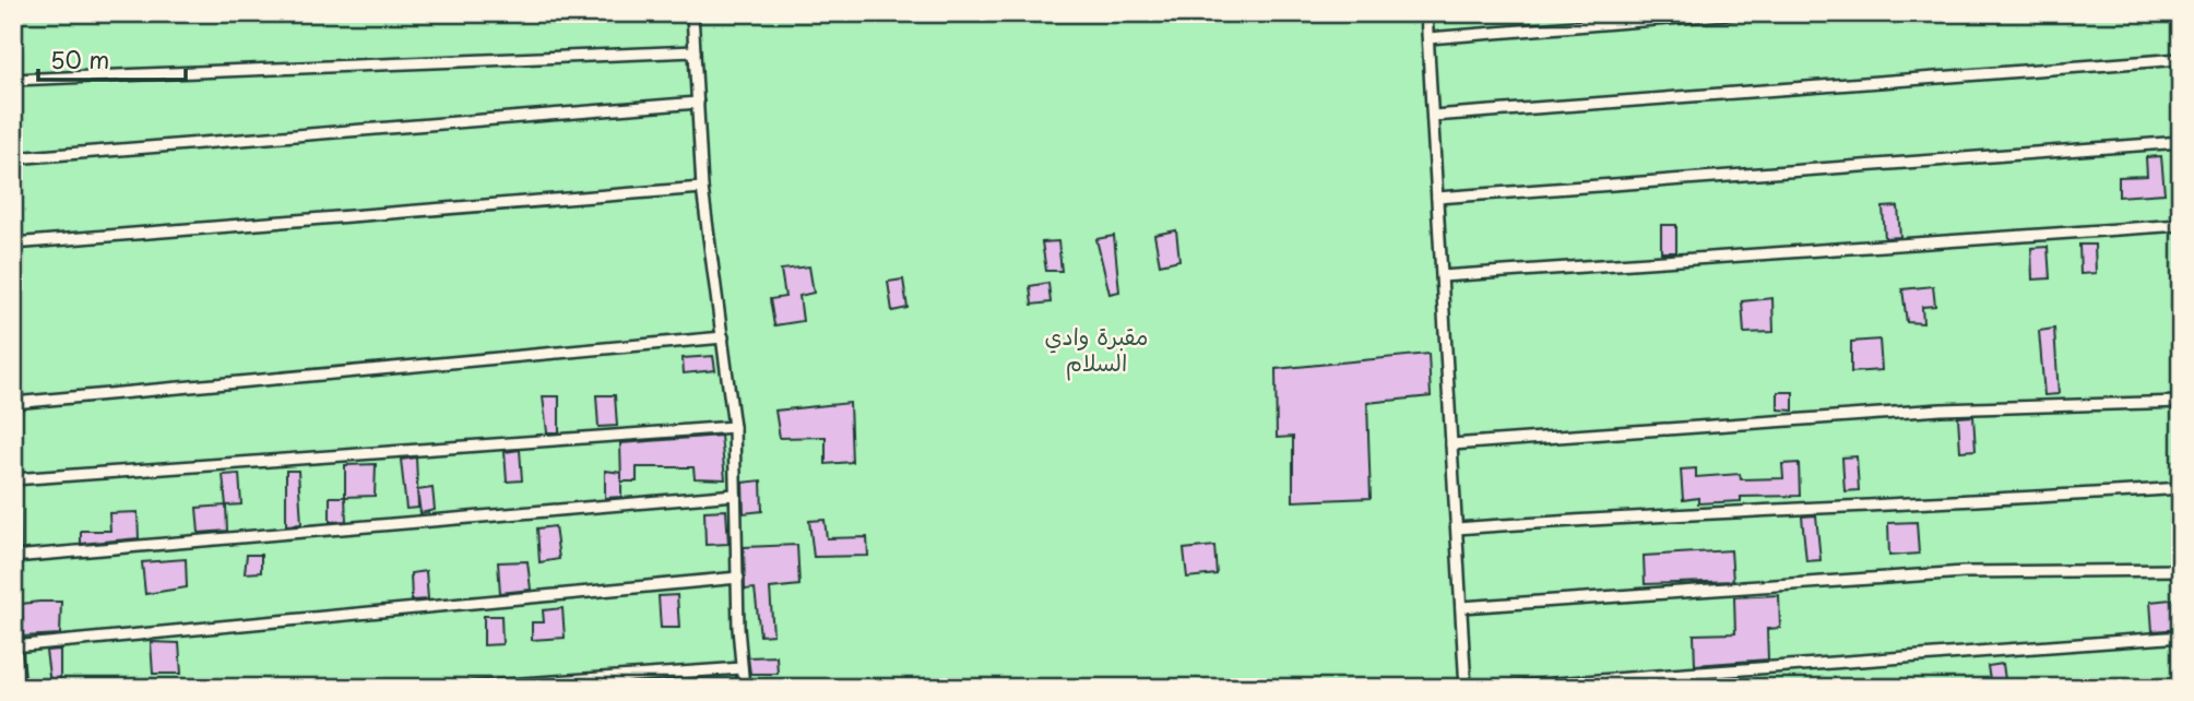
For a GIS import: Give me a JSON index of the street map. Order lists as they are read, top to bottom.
{
  "parks": ["مقبرة وادي السلام"],
  "scale_bar": "50 m"
}
